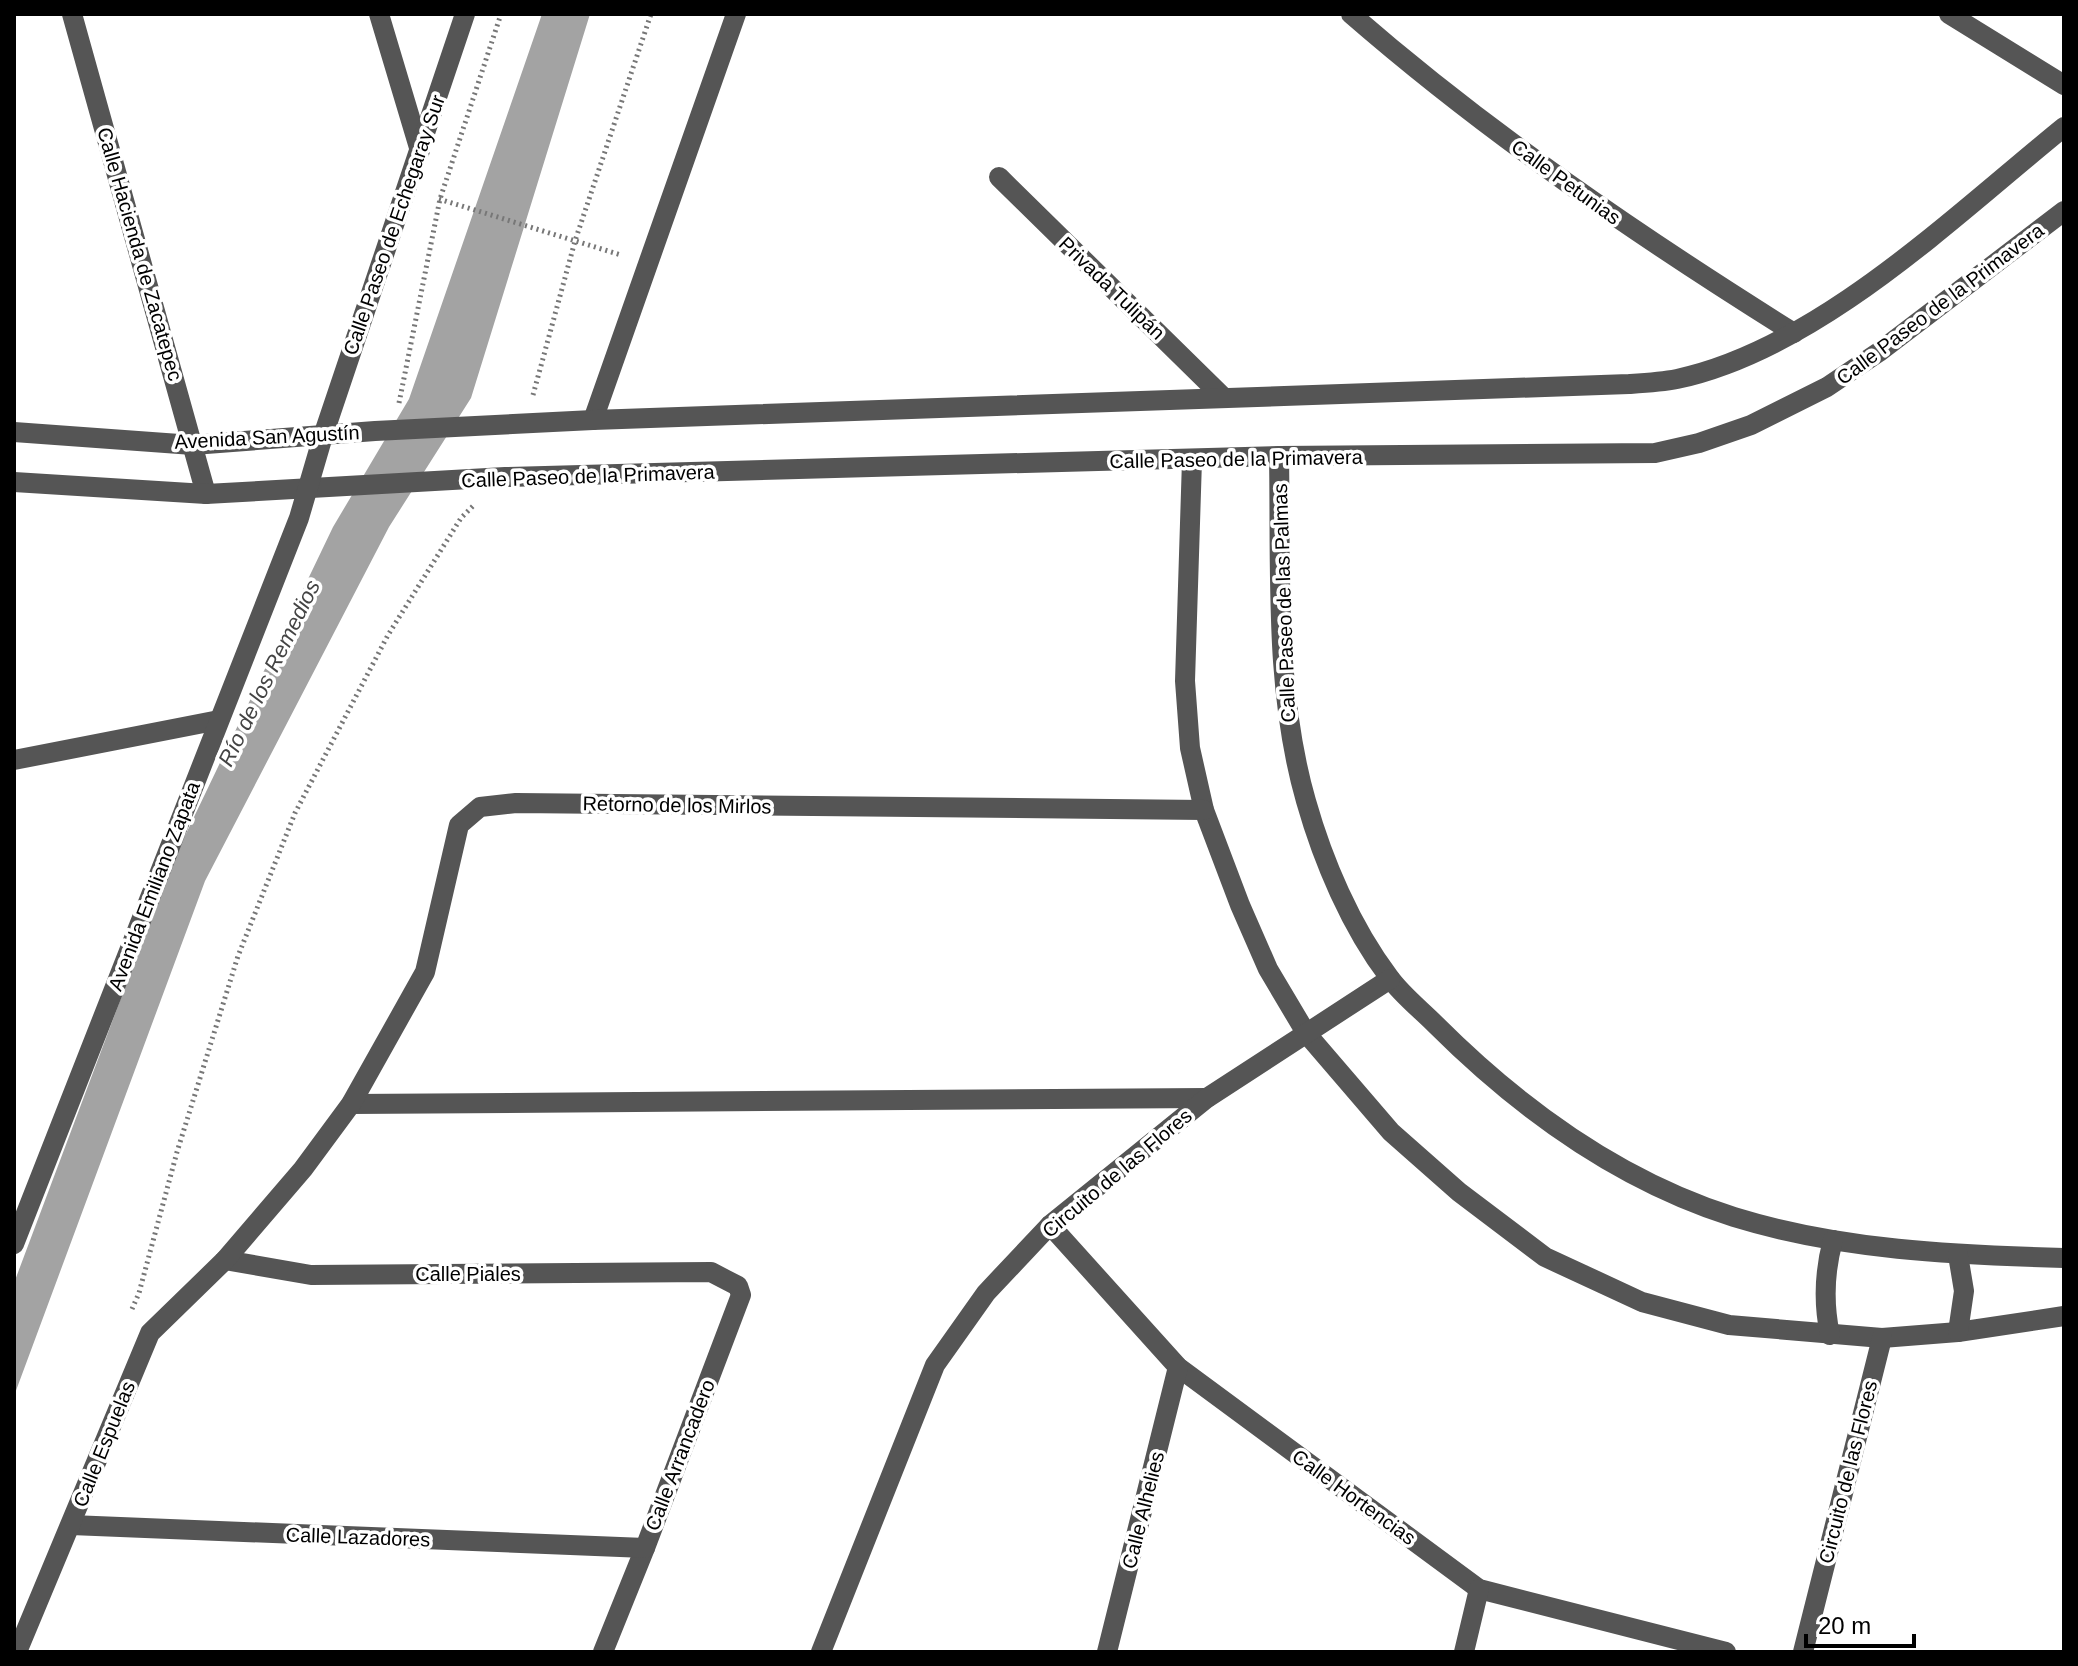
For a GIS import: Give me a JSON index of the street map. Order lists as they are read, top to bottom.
{
  "streets": {
    "street": [
      "Calle Petunias",
      "Calle Paseo de Echegaray Sur",
      "Calle Hacienda de Zacatepec",
      "Privada Tulipán",
      "Calle Paseo de la Primavera",
      "Avenida San Agustín",
      "Calle Paseo de las Palmas",
      "Retorno de los Mirlos",
      "Avenida Emiliano Zapata",
      "Circuito de las Flores",
      "Calle Piales",
      "Calle Espuelas",
      "Calle Arrancadero",
      "Calle Hortencias",
      "Calle Alhelies",
      "Calle Lazadores"
    ]
  },
  "crossings": [
    ["Calle Paseo de Echegaray Sur", "Avenida San Agustín"],
    ["Calle Paseo de Echegaray Sur", "Avenida Emiliano Zapata"],
    ["Calle Hacienda de Zacatepec", "Avenida San Agustín"],
    ["Calle Paseo de la Primavera", "Calle Paseo de las Palmas"],
    ["Calle Paseo de la Primavera", "Avenida Emiliano Zapata"],
    ["Avenida San Agustín", "Avenida Emiliano Zapata"],
    ["Calle Paseo de las Palmas", "Circuito de las Flores"],
    ["Retorno de los Mirlos", "Calle Piales"],
    ["Retorno de los Mirlos", "Calle Espuelas"],
    ["Circuito de las Flores", "Calle Hortencias"],
    ["Calle Piales", "Calle Espuelas"],
    ["Calle Piales", "Calle Arrancadero"],
    ["Calle Espuelas", "Calle Lazadores"],
    ["Calle Arrancadero", "Calle Lazadores"],
    ["Calle Hortencias", "Calle Alhelies"]
  ],
  "water": ["Río de los Remedios"],
  "scale_bar": "20 m"
}
